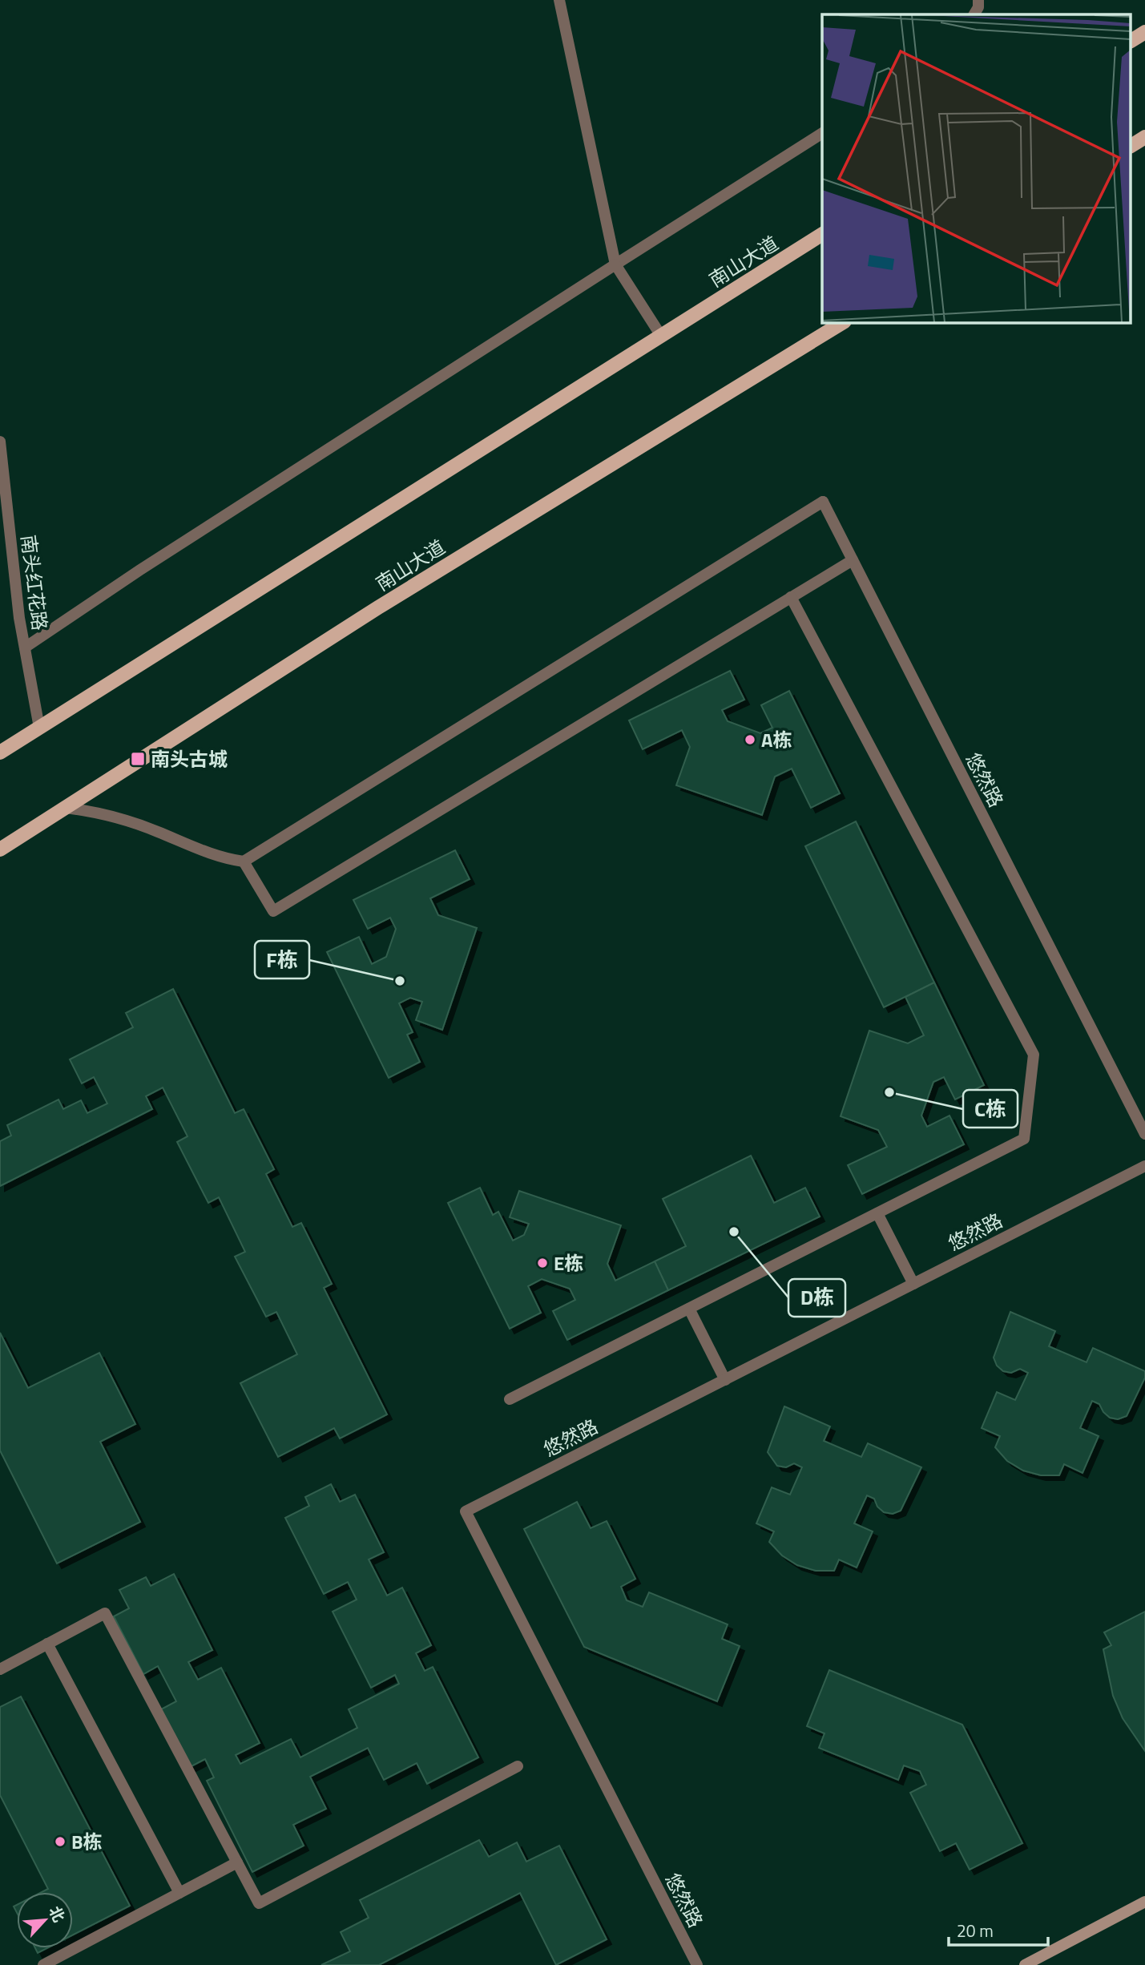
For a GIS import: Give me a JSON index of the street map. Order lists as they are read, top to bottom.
{
  "streets": {
    "main road": ["南山大道"],
    "street": ["南头红花路", "悠然路"]
  },
  "crossings": [
    ["南山大道", "南头红花路"]
  ],
  "places": {
    "other": [
      "A栋",
      "F栋",
      "C栋",
      "D栋",
      "E栋",
      "B栋"
    ],
    "transit": ["南头古城"]
  },
  "scale_bar": "20 m",
  "north": "top right"
}
